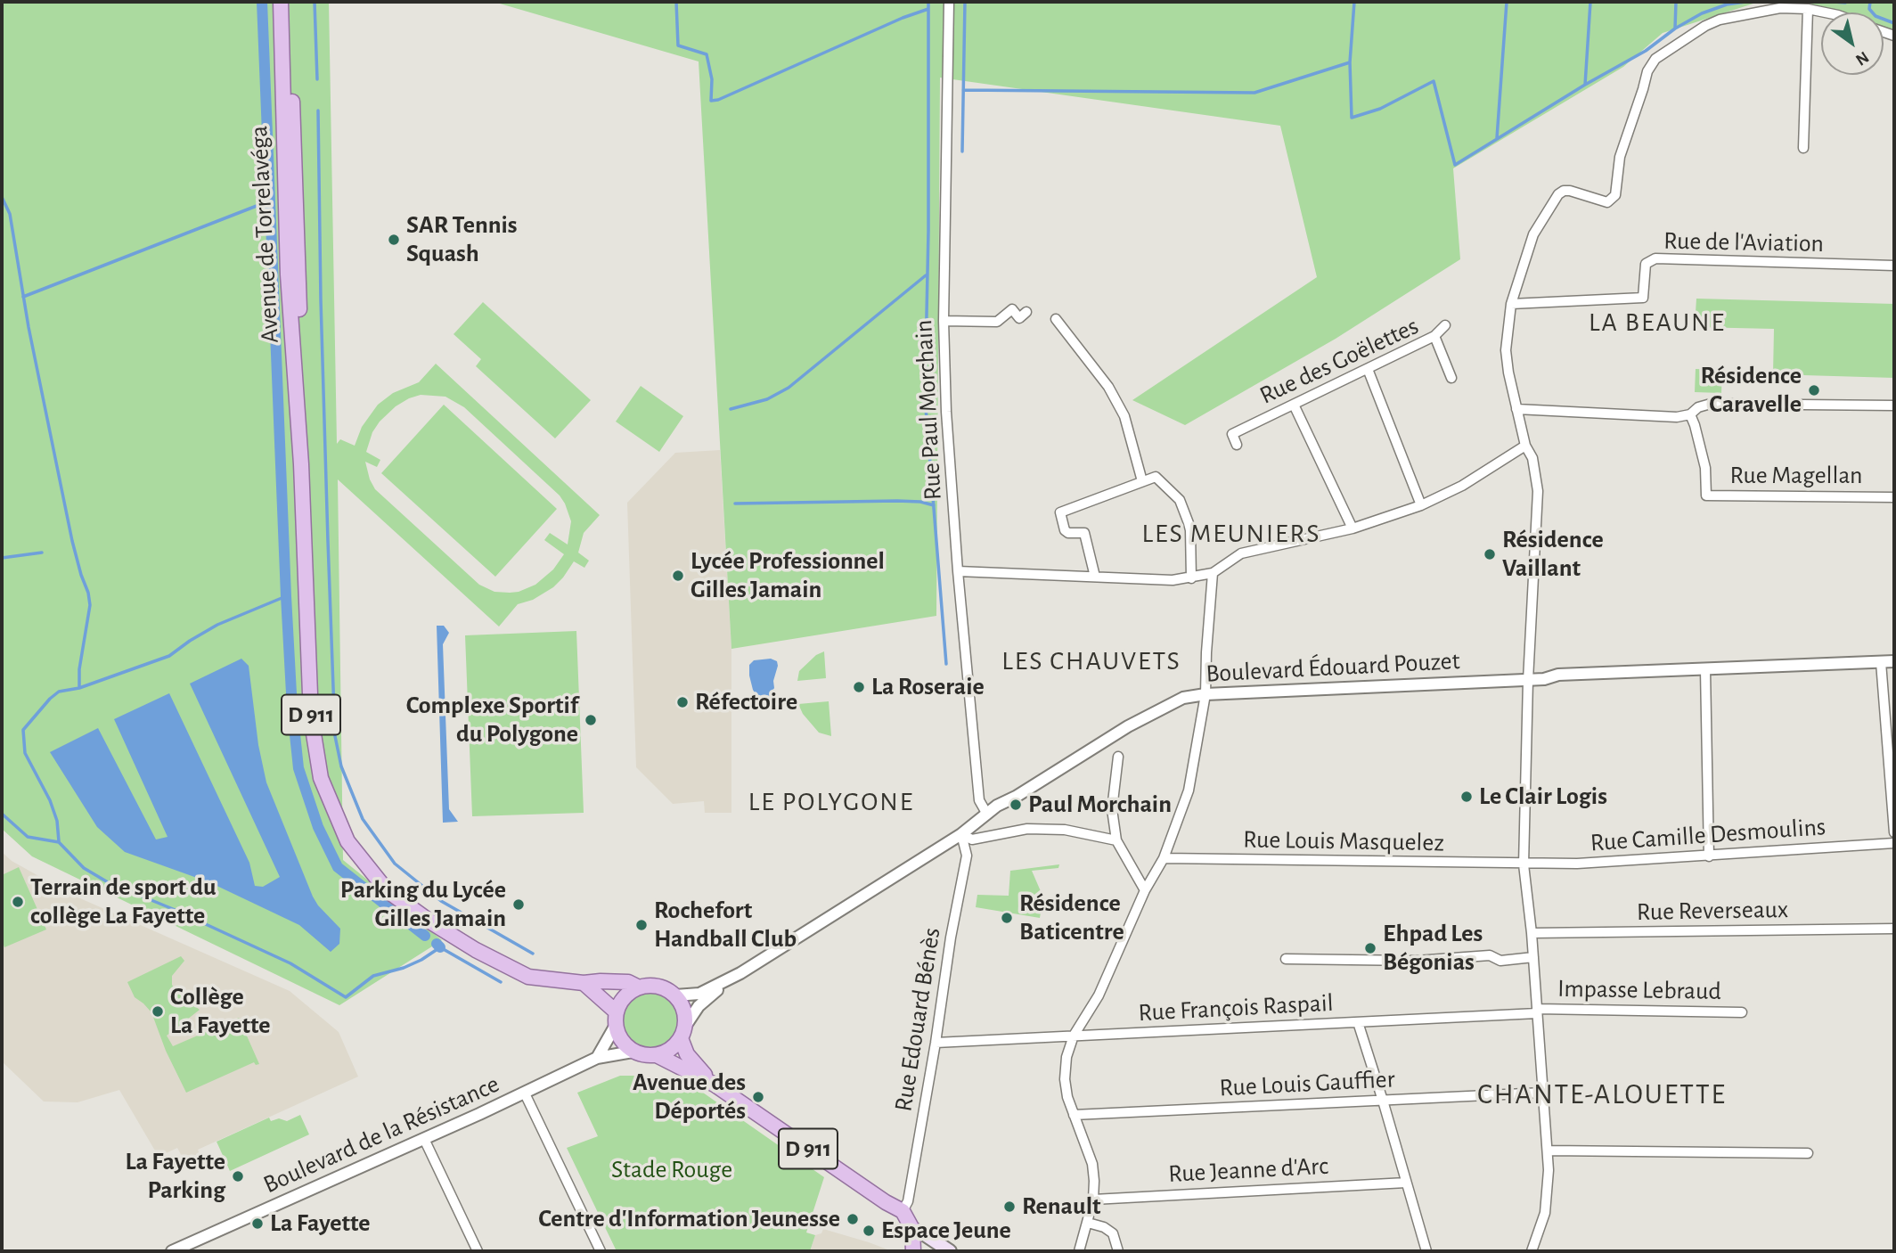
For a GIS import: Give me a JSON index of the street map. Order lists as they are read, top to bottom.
{
  "streets": {
    "main road": ["Avenue de Torrelavéga", "D 911"],
    "street": [
      "Rue de l'Aviation",
      "Rue des Goëlettes",
      "Rue Paul Morchain",
      "Rue Magellan",
      "Boulevard Édouard Pouzet",
      "Rue Camille Desmoulins",
      "Rue Louis Masquelez",
      "Rue Reverseaux",
      "Impasse Lebraud",
      "Rue François Raspail",
      "Rue Edouard Bénès",
      "Rue Louis Gauffier",
      "Boulevard de la Résistance",
      "Rue Jeanne d'Arc"
    ]
  },
  "crossings": [
    ["Avenue de Torrelavéga", "Boulevard Édouard Pouzet"],
    ["Avenue de Torrelavéga", "D 911"],
    ["Avenue de Torrelavéga", "Boulevard de la Résistance"],
    ["Rue Paul Morchain", "Boulevard Édouard Pouzet"],
    ["Boulevard Édouard Pouzet", "D 911"],
    ["Boulevard Édouard Pouzet", "Rue Edouard Bénès"],
    ["Boulevard Édouard Pouzet", "Boulevard de la Résistance"],
    ["D 911", "Rue Edouard Bénès"],
    ["D 911", "Boulevard de la Résistance"],
    ["Rue Camille Desmoulins", "Rue Louis Masquelez"],
    ["Impasse Lebraud", "Rue François Raspail"],
    ["Rue François Raspail", "Rue Edouard Bénès"]
  ],
  "districts": [
    "LA BEAUNE",
    "LES MEUNIERS",
    "LES CHAUVETS",
    "LE POLYGONE",
    "CHANTE-ALOUETTE"
  ],
  "parks": ["Stade Rouge"],
  "places": [
    "SAR Tennis Squash",
    "Résidence Caravelle",
    "Résidence Vaillant",
    "Lycée Professionnel Gilles Jamain",
    "La Roseraie",
    "Réfectoire",
    "Complexe Sportif du Polygone",
    "Le Clair Logis",
    "Paul Morchain",
    "Terrain de sport du collège La Fayette",
    "Parking du Lycée Gilles Jamain",
    "Résidence Baticentre",
    "Rochefort Handball Club",
    "Ehpad Les Bégonias",
    "Collège La Fayette",
    "Avenue des Déportés",
    "La Fayette Parking",
    "Renault",
    "Centre d'Information Jeunesse",
    "La Fayette",
    "Espace Jeune"
  ],
  "north": "bottom right"
}
